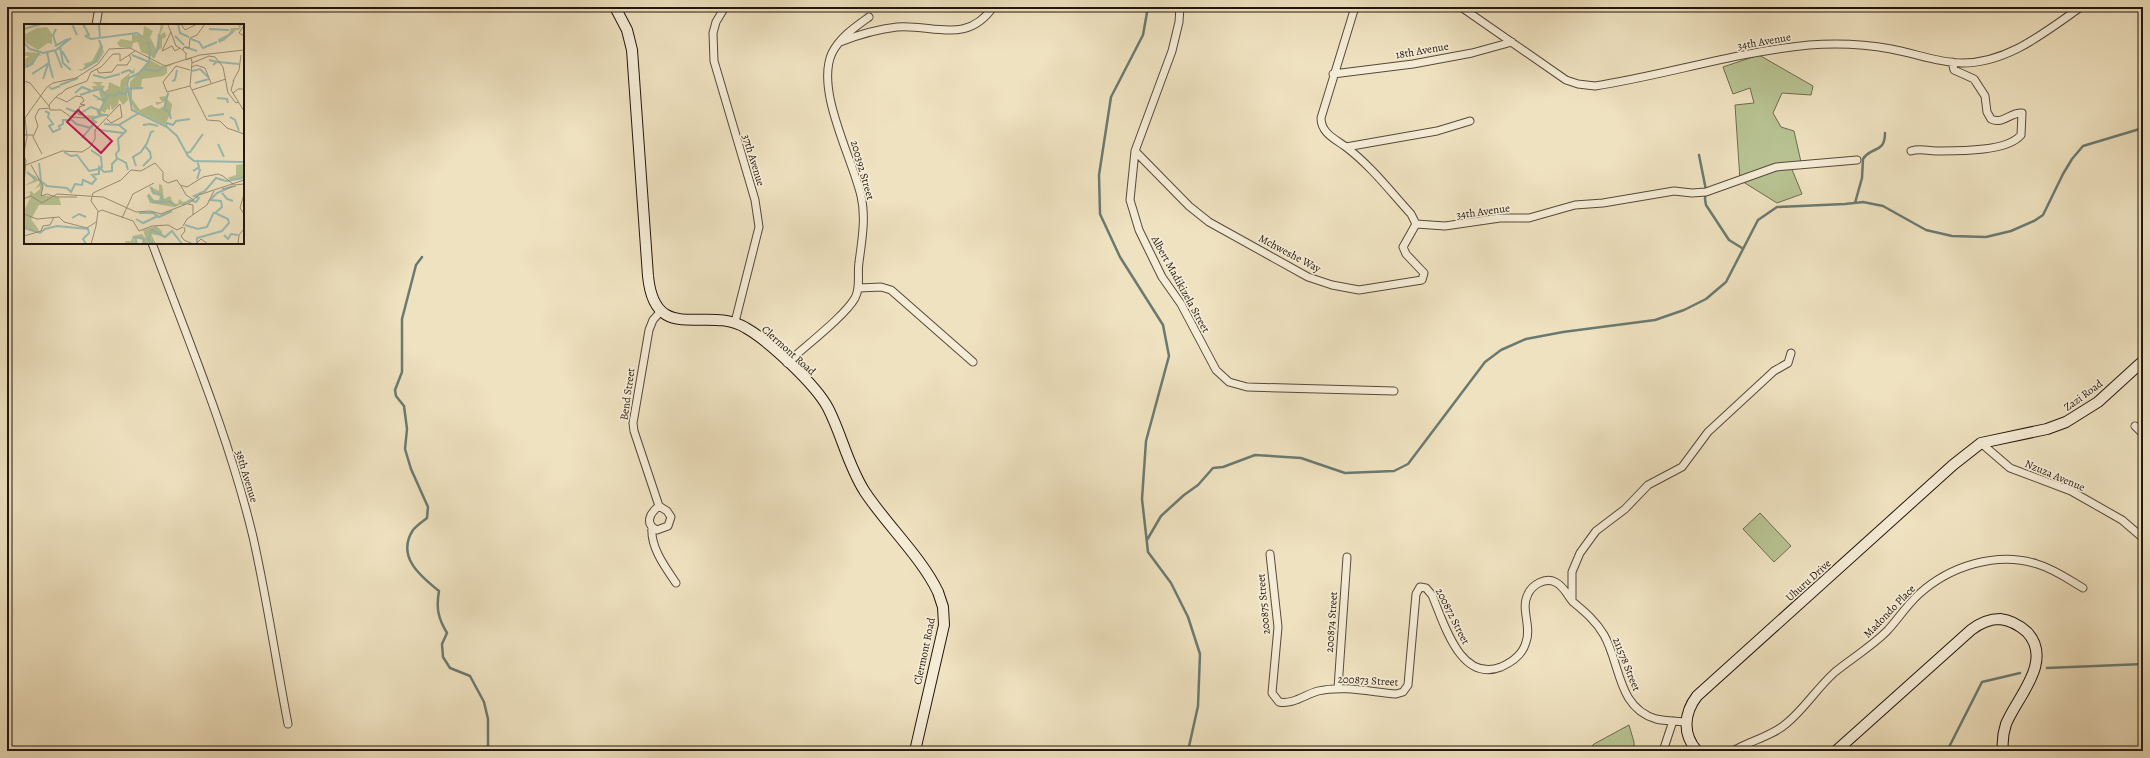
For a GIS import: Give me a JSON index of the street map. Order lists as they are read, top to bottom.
{
  "streets": {
    "street": [
      "34th Avenue",
      "18th Avenue",
      "37th Avenue",
      "200392 Street",
      "Mchweshe Way",
      "Albert Madikizela Street",
      "Clermont Road",
      "Bend Street",
      "Zazi Road",
      "Nzuza Avenue",
      "38th Avenue",
      "Uhuru Drive",
      "200875 Street",
      "Madondo Place",
      "200872 Street",
      "200874 Street",
      "211578 Street",
      "200873 Street"
    ]
  },
  "crossings": [
    ["34th Avenue", "18th Avenue"],
    ["34th Avenue", "Mchweshe Way"],
    ["37th Avenue", "Clermont Road"],
    ["Mchweshe Way", "Albert Madikizela Street"],
    ["Clermont Road", "Bend Street"],
    ["Zazi Road", "Nzuza Avenue"],
    ["Zazi Road", "Uhuru Drive"],
    ["Nzuza Avenue", "Uhuru Drive"],
    ["Uhuru Drive", "211578 Street"],
    ["200875 Street", "200873 Street"],
    ["200872 Street", "211578 Street"],
    ["200872 Street", "200873 Street"],
    ["200874 Street", "200873 Street"]
  ]
}
